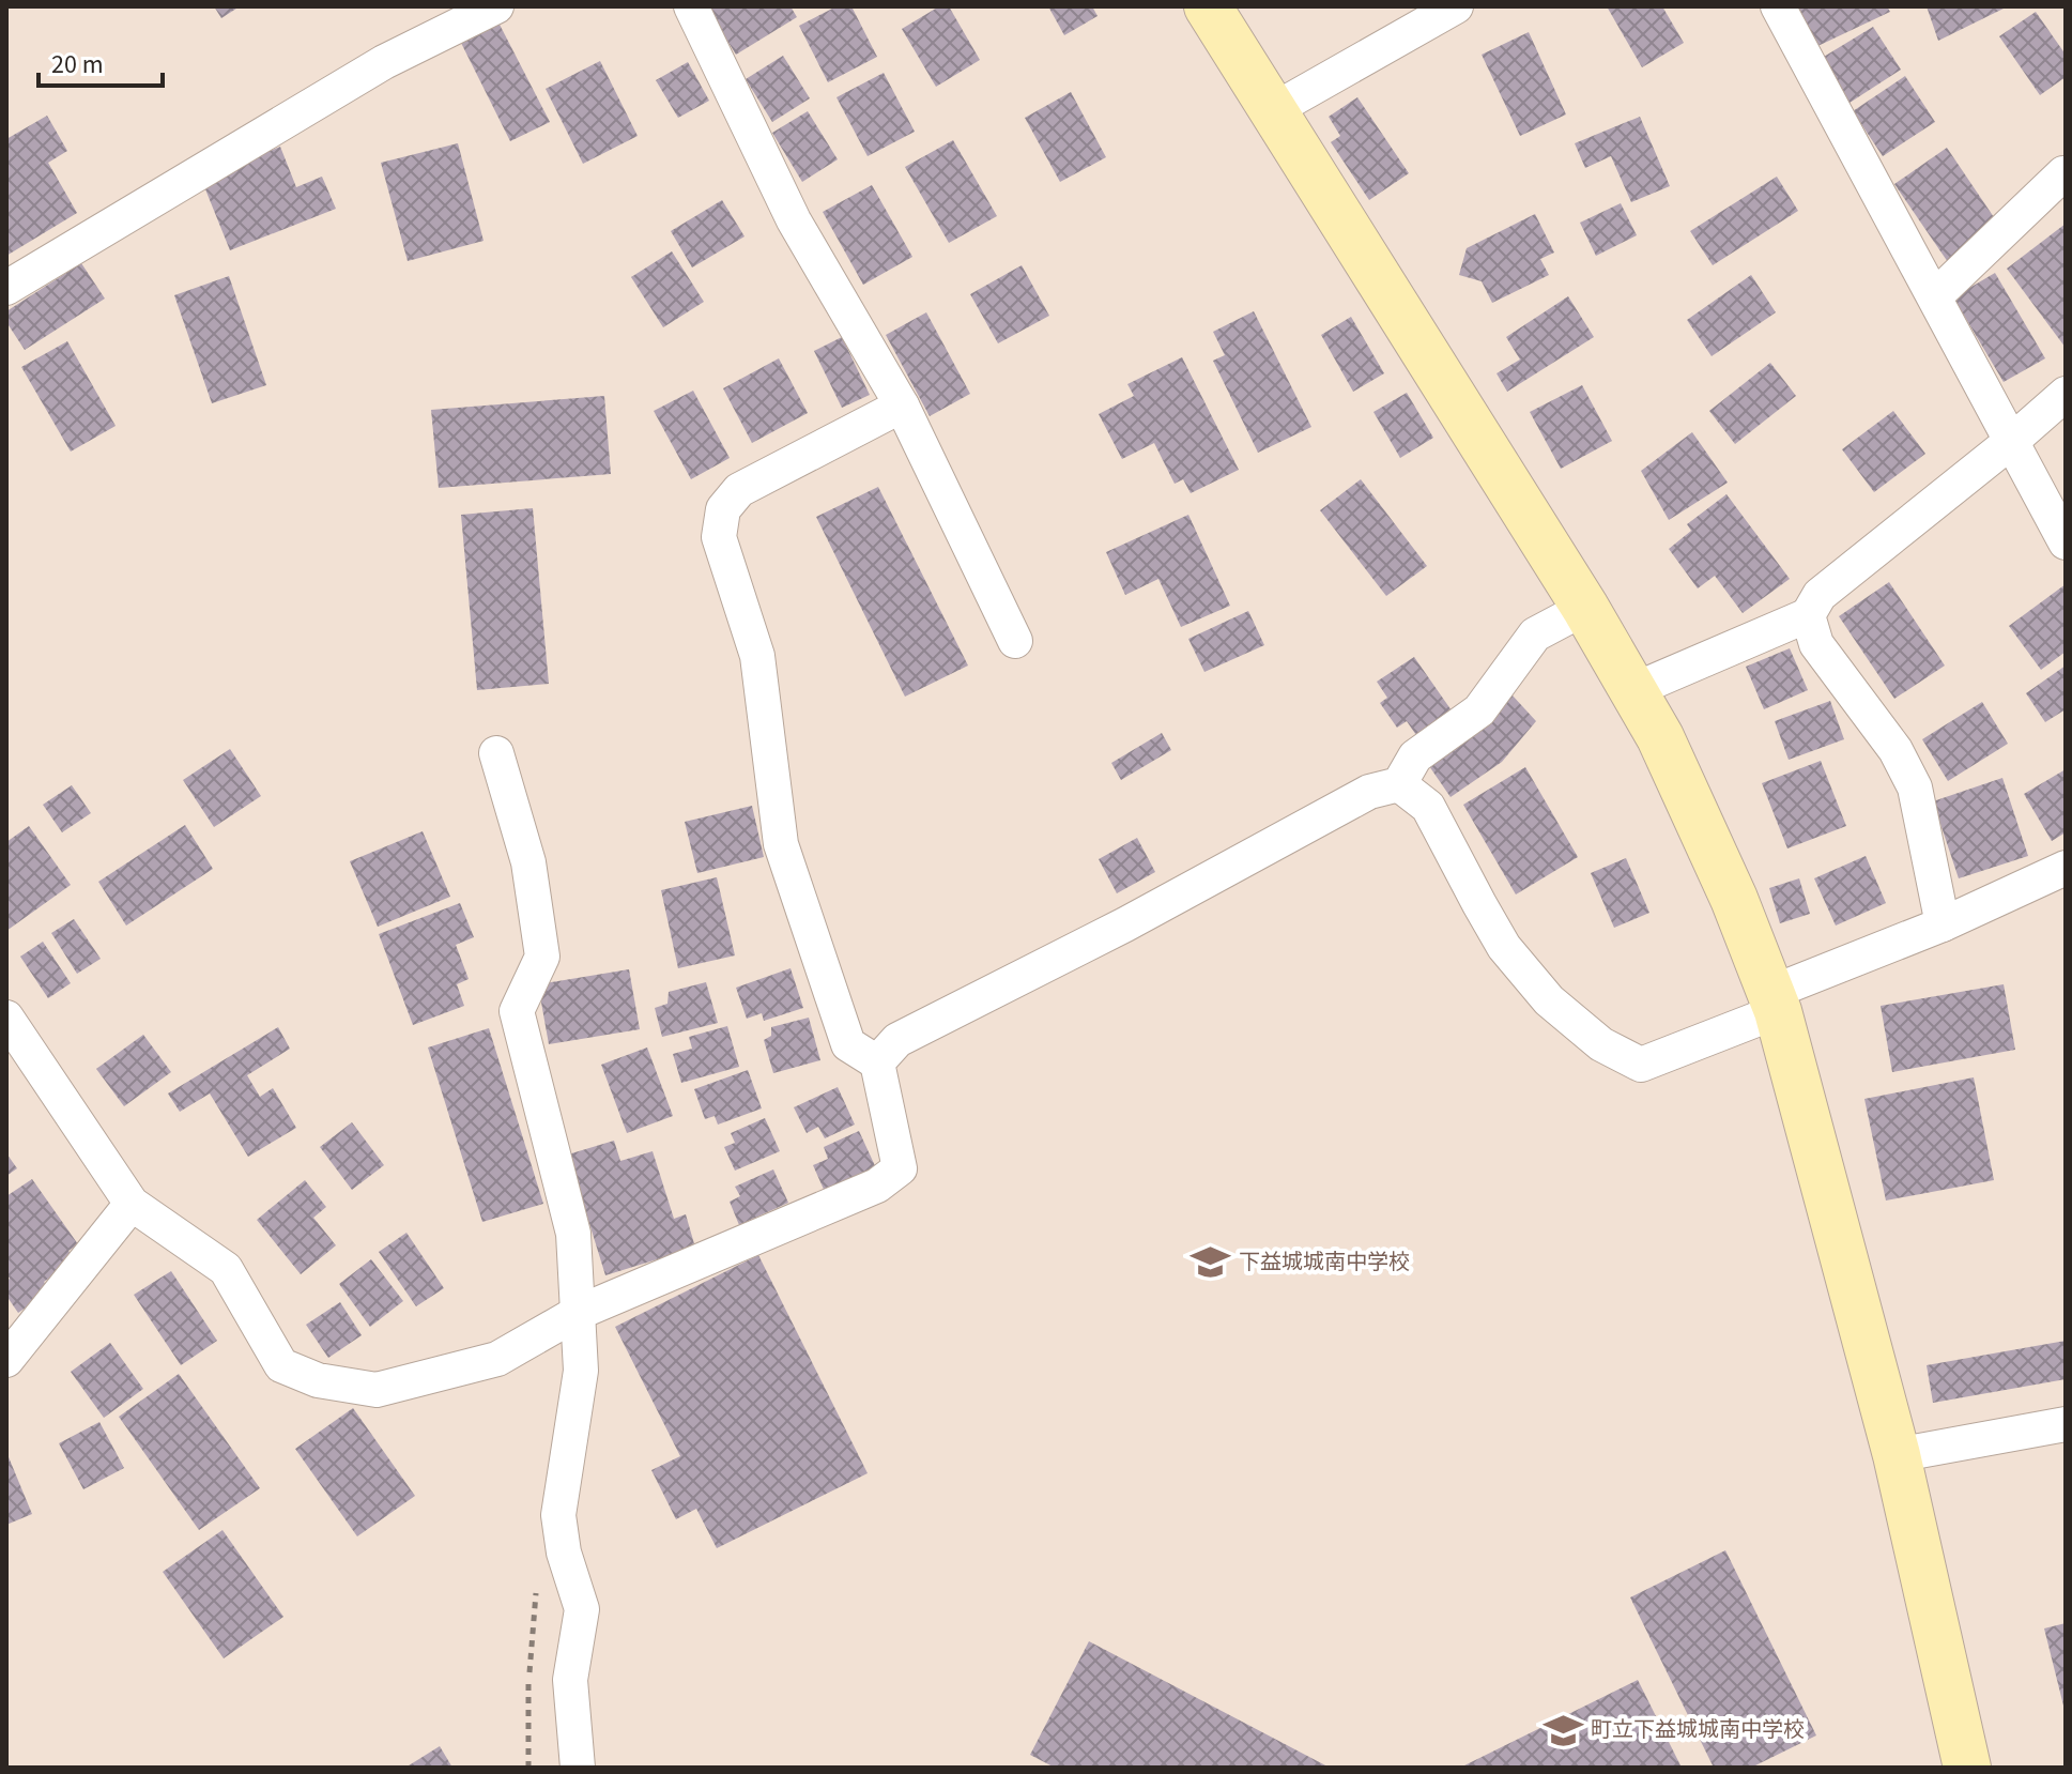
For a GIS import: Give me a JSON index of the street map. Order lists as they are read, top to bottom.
{
  "places": {
    "school or university": ["下益城城南中学校", "町立下益城城南中学校"]
  },
  "scale_bar": "20 m"
}
